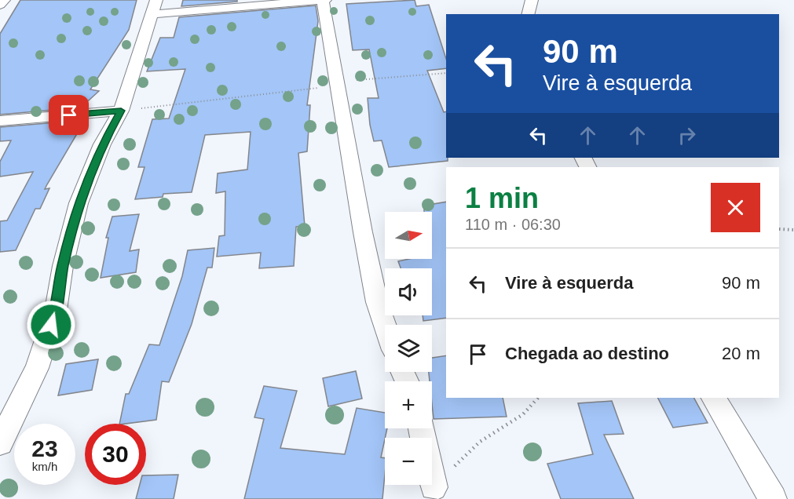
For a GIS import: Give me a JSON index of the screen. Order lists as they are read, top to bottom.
{
  "north": "right",
  "page": {
    "turn": ["90 m", "Vire à esquerda"],
    "heading": ["1 min", "110 m · 06:30"],
    "map_buttons": ["+", "−"],
    "list": [
      {
        "name": "Vire à esquerda",
        "value": "90 m"
      },
      {
        "name": "Chegada ao destino",
        "value": "20 m"
      }
    ],
    "speed": "23 km/h",
    "limit": "30"
  }
}
